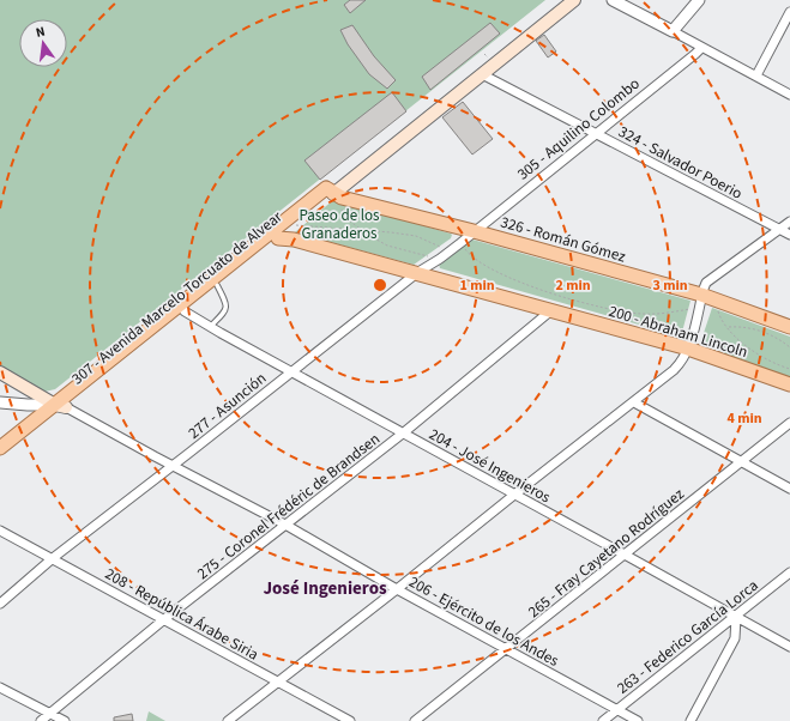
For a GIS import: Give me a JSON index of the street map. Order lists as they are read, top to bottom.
{
  "streets": {
    "main road": ["326 - Román Gómez", "307 - Avenida Marcelo Torcuato de Alvear", "200 - Abraham Lincoln"],
    "street": [
      "305 - Aquilino Colombo",
      "324 - Salvador Poerio",
      "277 - Asunción",
      "204 - José Ingenieros",
      "275 - Coronel Frédéric de Brandsen",
      "265 - Fray Cayetano Rodríguez",
      "208 - República Árabe Siria",
      "206 - Ejército de los Andes",
      "263 - Federico García Lorca"
    ]
  },
  "crossings": [
    ["305 - Aquilino Colombo", "324 - Salvador Poerio"],
    ["305 - Aquilino Colombo", "326 - Román Gómez"],
    ["305 - Aquilino Colombo", "277 - Asunción"],
    ["324 - Salvador Poerio", "307 - Avenida Marcelo Torcuato de Alvear"],
    ["326 - Román Gómez", "307 - Avenida Marcelo Torcuato de Alvear"],
    ["326 - Román Gómez", "277 - Asunción"],
    ["307 - Avenida Marcelo Torcuato de Alvear", "200 - Abraham Lincoln"],
    ["307 - Avenida Marcelo Torcuato de Alvear", "204 - José Ingenieros"],
    ["307 - Avenida Marcelo Torcuato de Alvear", "206 - Ejército de los Andes"],
    ["200 - Abraham Lincoln", "277 - Asunción"],
    ["200 - Abraham Lincoln", "275 - Coronel Frédéric de Brandsen"],
    ["277 - Asunción", "204 - José Ingenieros"],
    ["277 - Asunción", "208 - República Árabe Siria"],
    ["277 - Asunción", "206 - Ejército de los Andes"],
    ["204 - José Ingenieros", "275 - Coronel Frédéric de Brandsen"],
    ["204 - José Ingenieros", "265 - Fray Cayetano Rodríguez"],
    ["204 - José Ingenieros", "263 - Federico García Lorca"],
    ["275 - Coronel Frédéric de Brandsen", "208 - República Árabe Siria"],
    ["275 - Coronel Frédéric de Brandsen", "206 - Ejército de los Andes"],
    ["265 - Fray Cayetano Rodríguez", "206 - Ejército de los Andes"],
    ["206 - Ejército de los Andes", "263 - Federico García Lorca"]
  ],
  "districts": ["José Ingenieros"],
  "parks": ["Paseo de los Granaderos"],
  "north": "top",
  "rings": [
    "1 min",
    "2 min",
    "3 min",
    "4 min"
  ]
}
